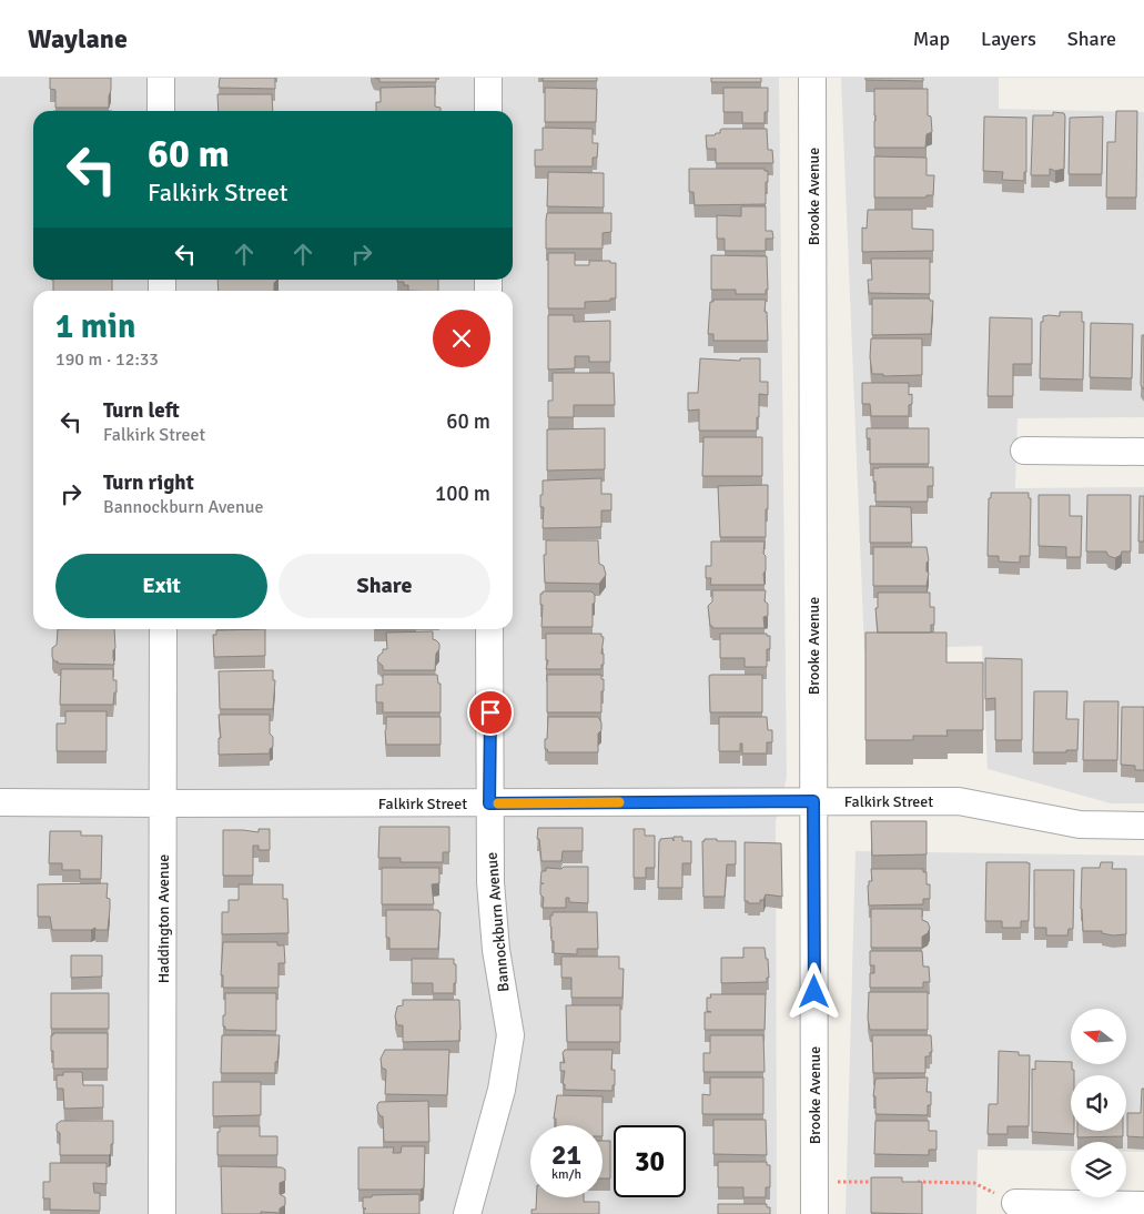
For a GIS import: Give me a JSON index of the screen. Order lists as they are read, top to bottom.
{
  "streets": {
    "street": [
      "Brooke Avenue",
      "Falkirk Street",
      "Haddington Avenue",
      "Bannockburn Avenue"
    ]
  },
  "crossings": [
    ["Brooke Avenue", "Falkirk Street"],
    ["Falkirk Street", "Haddington Avenue"],
    ["Falkirk Street", "Bannockburn Avenue"]
  ],
  "north": "left",
  "page": {
    "header": "Waylane",
    "nav": ["Map", "Layers", "Share"],
    "turn": ["60 m", "Falkirk Street"],
    "heading": ["1 min", "190 m · 12:33"],
    "list": [
      {
        "name": "Turn left",
        "note": "Falkirk Street",
        "value": "60 m"
      },
      {
        "name": "Turn right",
        "note": "Bannockburn Avenue",
        "value": "100 m"
      }
    ],
    "buttons": ["Exit", "Share"],
    "speed": "21 km/h",
    "limit": "30"
  }
}
